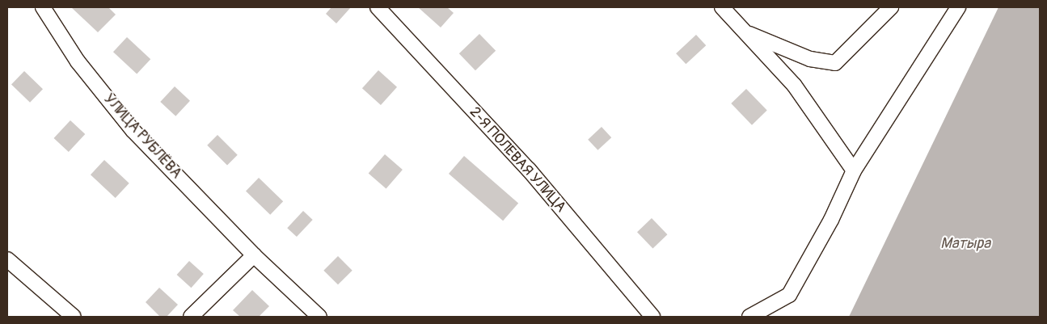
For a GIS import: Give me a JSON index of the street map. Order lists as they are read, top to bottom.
{
  "streets": {
    "street": ["УЛИЦА РУБЛЁВА", "2-Я ПОЛЕВАЯ УЛИЦА"]
  },
  "water": ["Матыра"]
}
